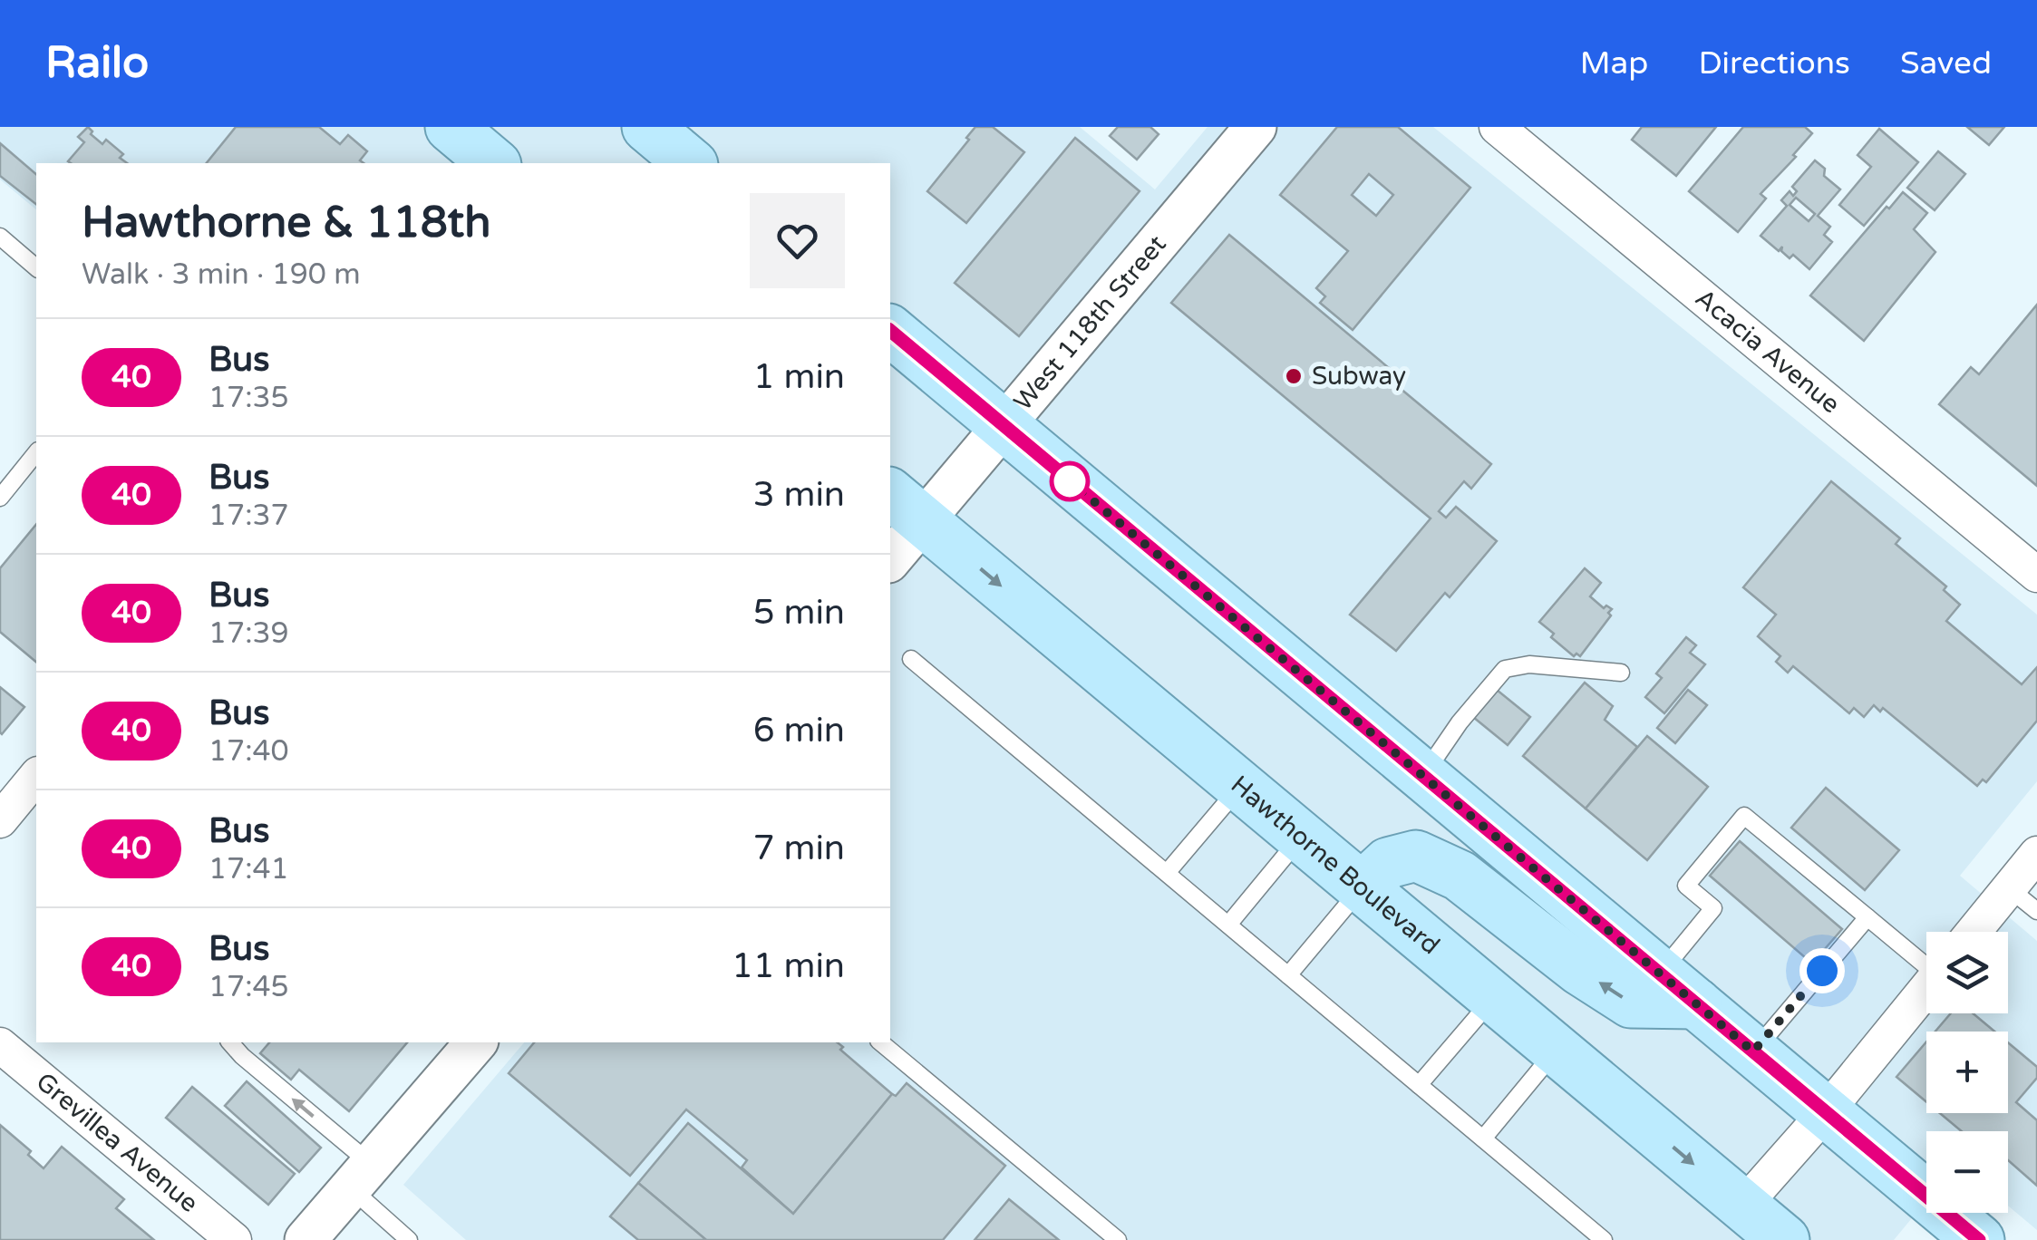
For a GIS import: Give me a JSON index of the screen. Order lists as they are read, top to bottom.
{
  "streets": {
    "main road": ["Hawthorne Boulevard"],
    "street": ["West 118th Street", "Acacia Avenue", "Grevillea Avenue"]
  },
  "crossings": [
    ["West 118th Street", "Hawthorne Boulevard"]
  ],
  "places": ["Subway"],
  "lines": ["bus line 40"],
  "page": {
    "header": "Railo",
    "nav": ["Map", "Directions", "Saved"],
    "heading": ["Hawthorne & 118th", "Walk · 3 min · 190 m"],
    "list": [
      {
        "mark": "40",
        "name": "Bus",
        "note": "17:35",
        "value": "1 min"
      },
      {
        "mark": "40",
        "name": "Bus",
        "note": "17:37",
        "value": "3 min"
      },
      {
        "mark": "40",
        "name": "Bus",
        "note": "17:39",
        "value": "5 min"
      },
      {
        "mark": "40",
        "name": "Bus",
        "note": "17:40",
        "value": "6 min"
      },
      {
        "mark": "40",
        "name": "Bus",
        "note": "17:41",
        "value": "7 min"
      },
      {
        "mark": "40",
        "name": "Bus",
        "note": "17:45",
        "value": "11 min"
      }
    ],
    "map_buttons": ["+", "−"]
  }
}
